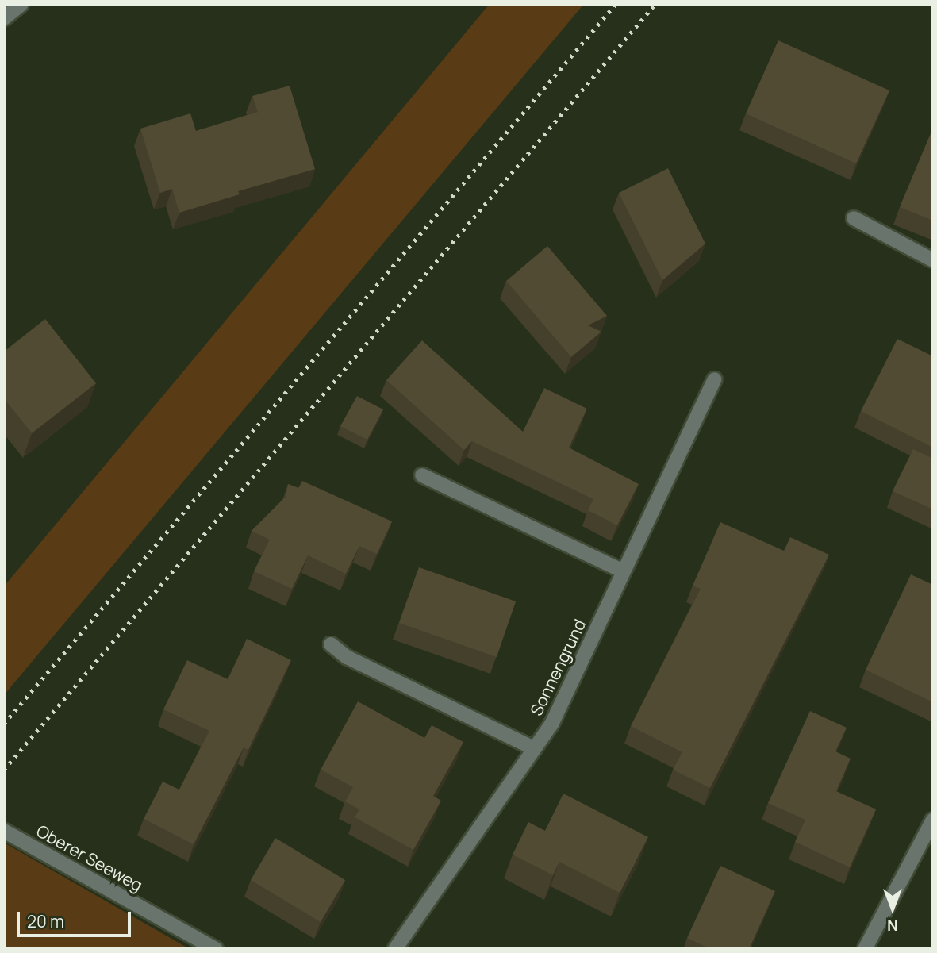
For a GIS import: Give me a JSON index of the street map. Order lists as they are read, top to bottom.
{
  "streets": {
    "street": ["Sonnengrund", "Oberer Seeweg"]
  },
  "scale_bar": "20 m",
  "north": "bottom"
}
